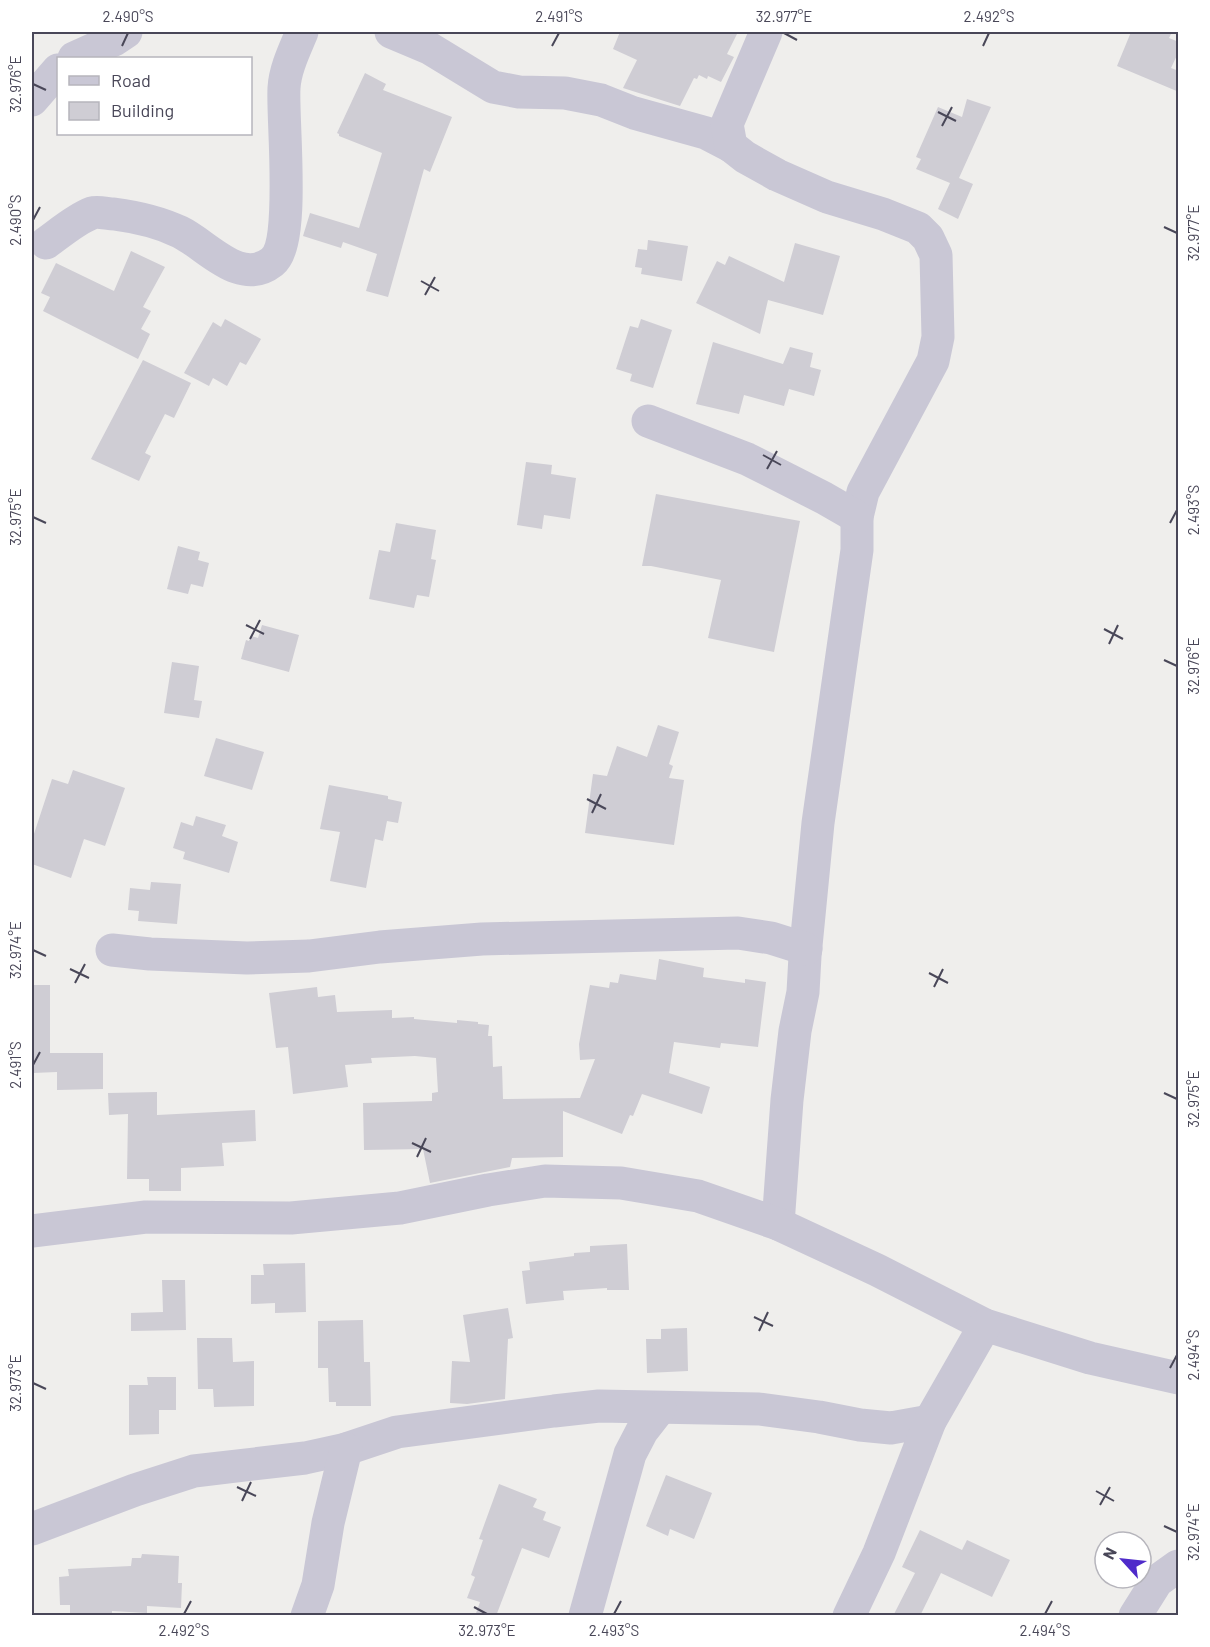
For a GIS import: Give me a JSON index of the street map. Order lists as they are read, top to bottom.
{
  "legend": ["Road", "Building"],
  "north": "top left",
  "coordinates": [
    "2.490°S",
    "2.491°S",
    "32.977°E",
    "2.492°S",
    "32.976°E",
    "2.493°S",
    "32.975°E",
    "32.974°E",
    "2.494°S",
    "32.973°E"
  ]
}
